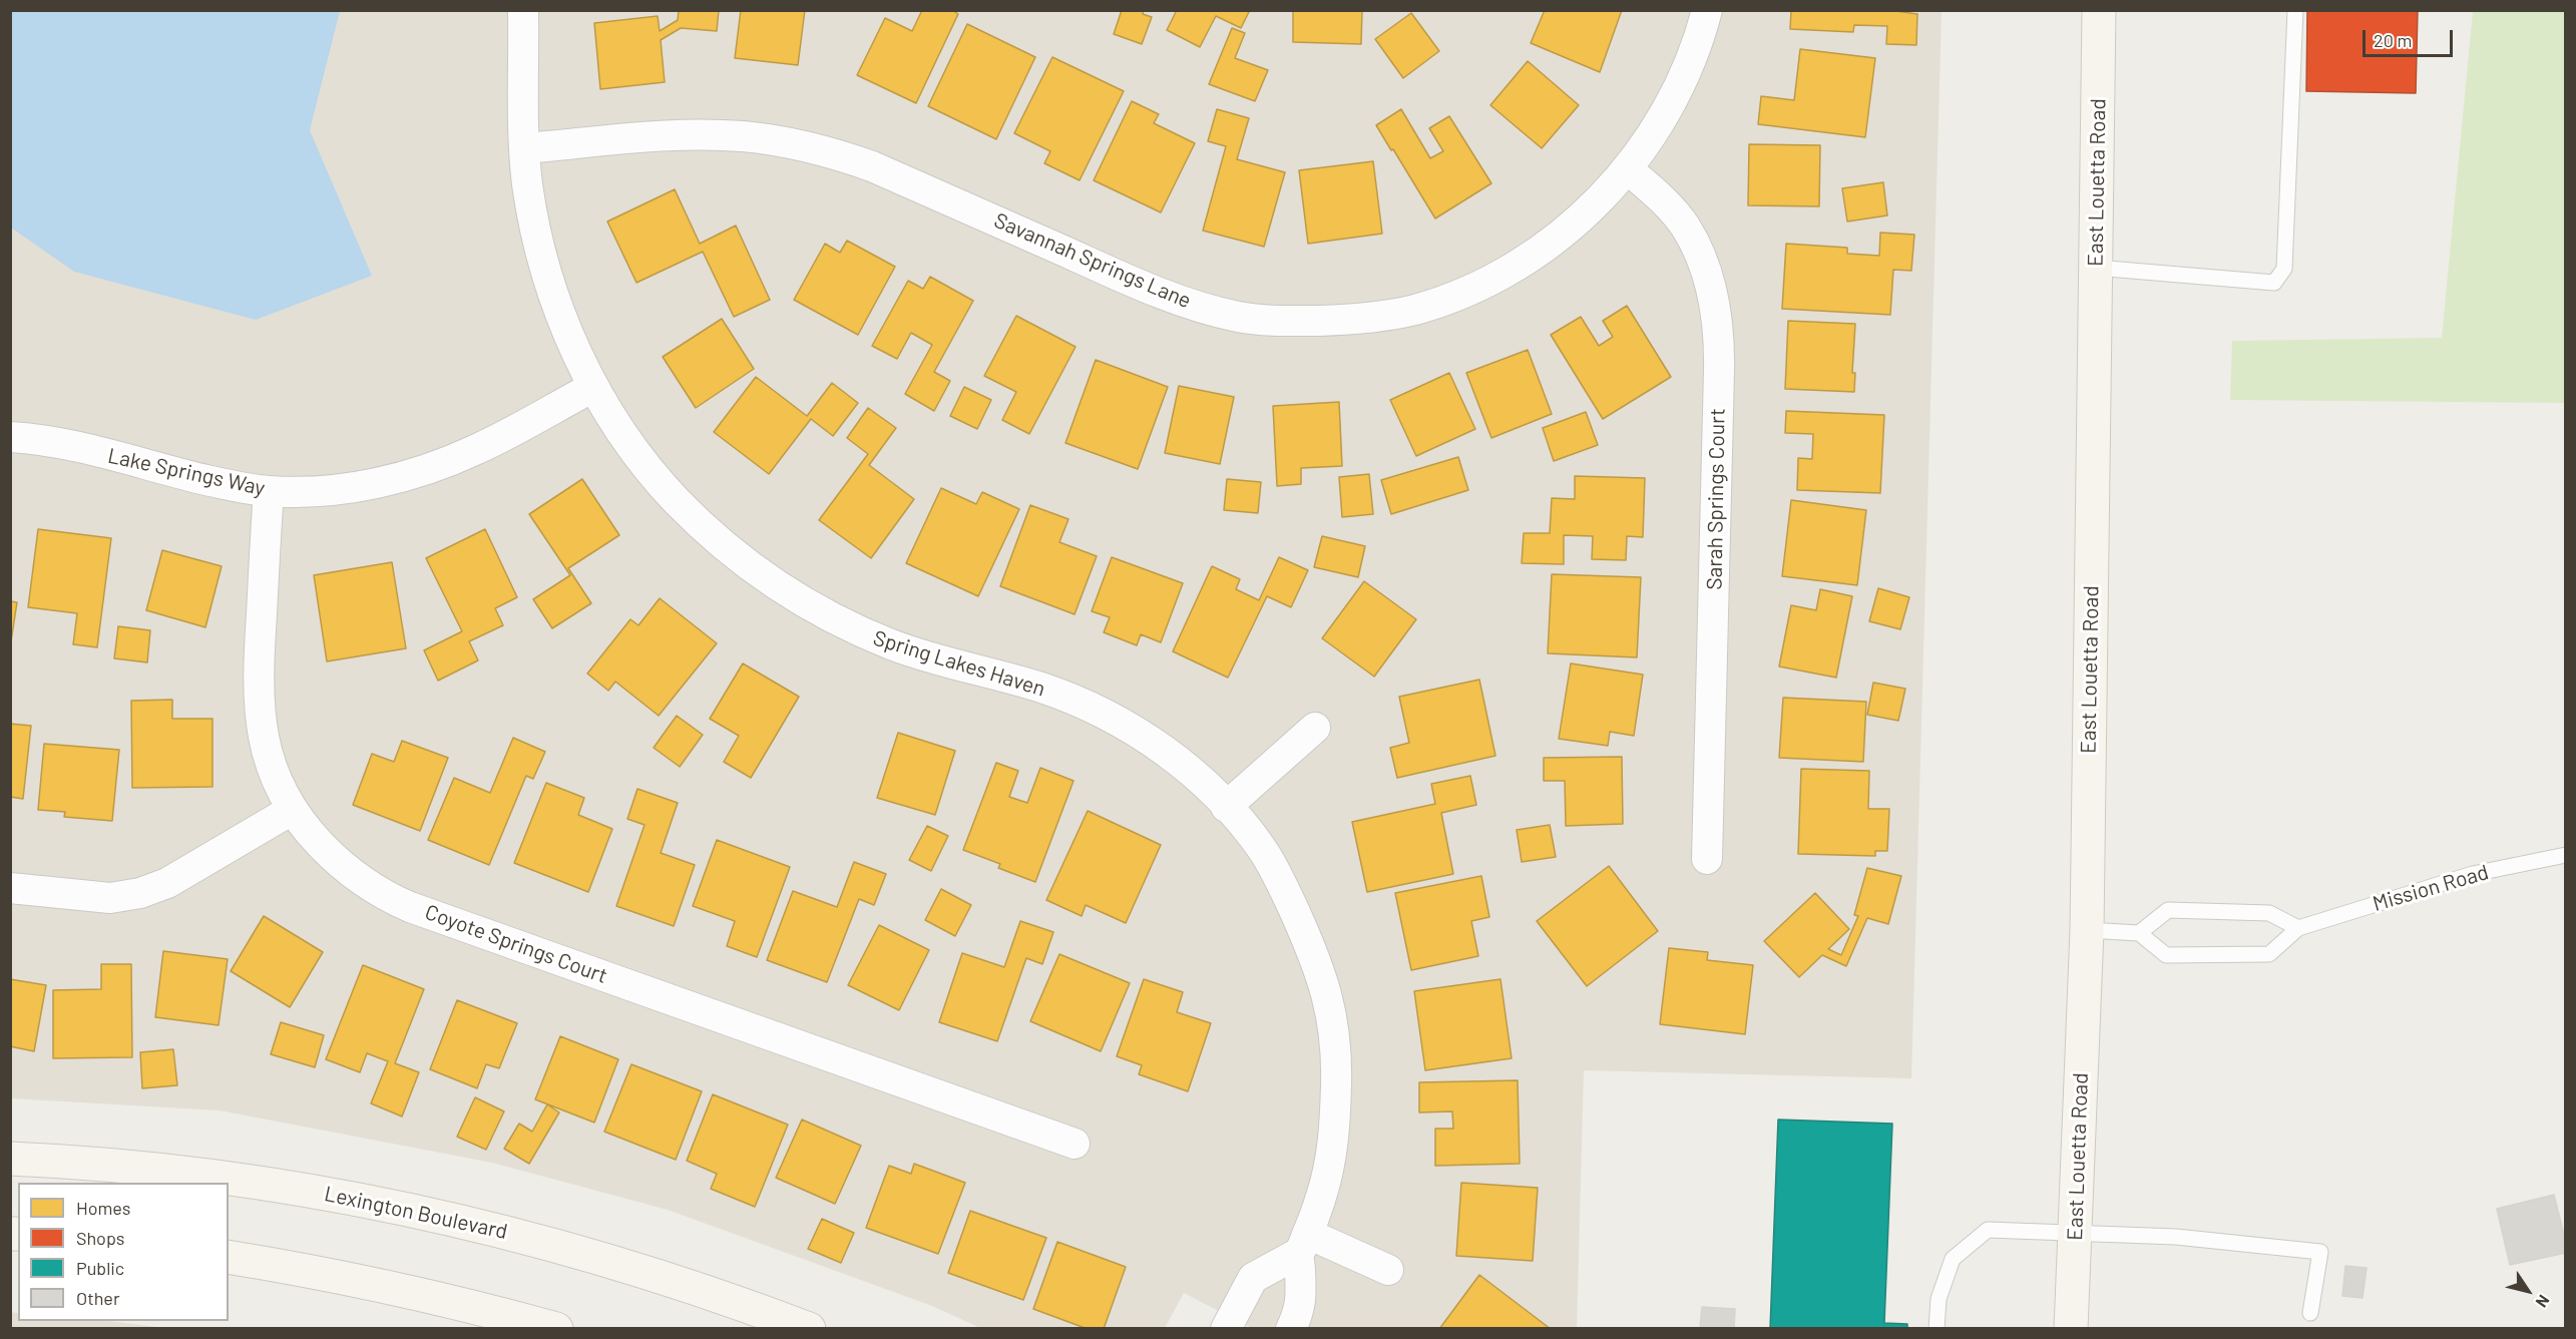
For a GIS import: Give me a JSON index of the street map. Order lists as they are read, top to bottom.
{
  "streets": {
    "main road": ["East Louetta Road", "Lexington Boulevard"],
    "street": [
      "Savannah Springs Lane",
      "Lake Springs Way",
      "Sarah Springs Court",
      "Spring Lakes Haven",
      "Coyote Springs Court"
    ],
    "lane": ["Mission Road"]
  },
  "crossings": [
    ["Savannah Springs Lane", "Sarah Springs Court"],
    ["Savannah Springs Lane", "Spring Lakes Haven"],
    ["Lake Springs Way", "Spring Lakes Haven"],
    ["Lake Springs Way", "Coyote Springs Court"]
  ],
  "legend": [
    "Homes",
    "Shops",
    "Public",
    "Other"
  ],
  "scale_bar": "20 m",
  "north": "bottom right"
}
